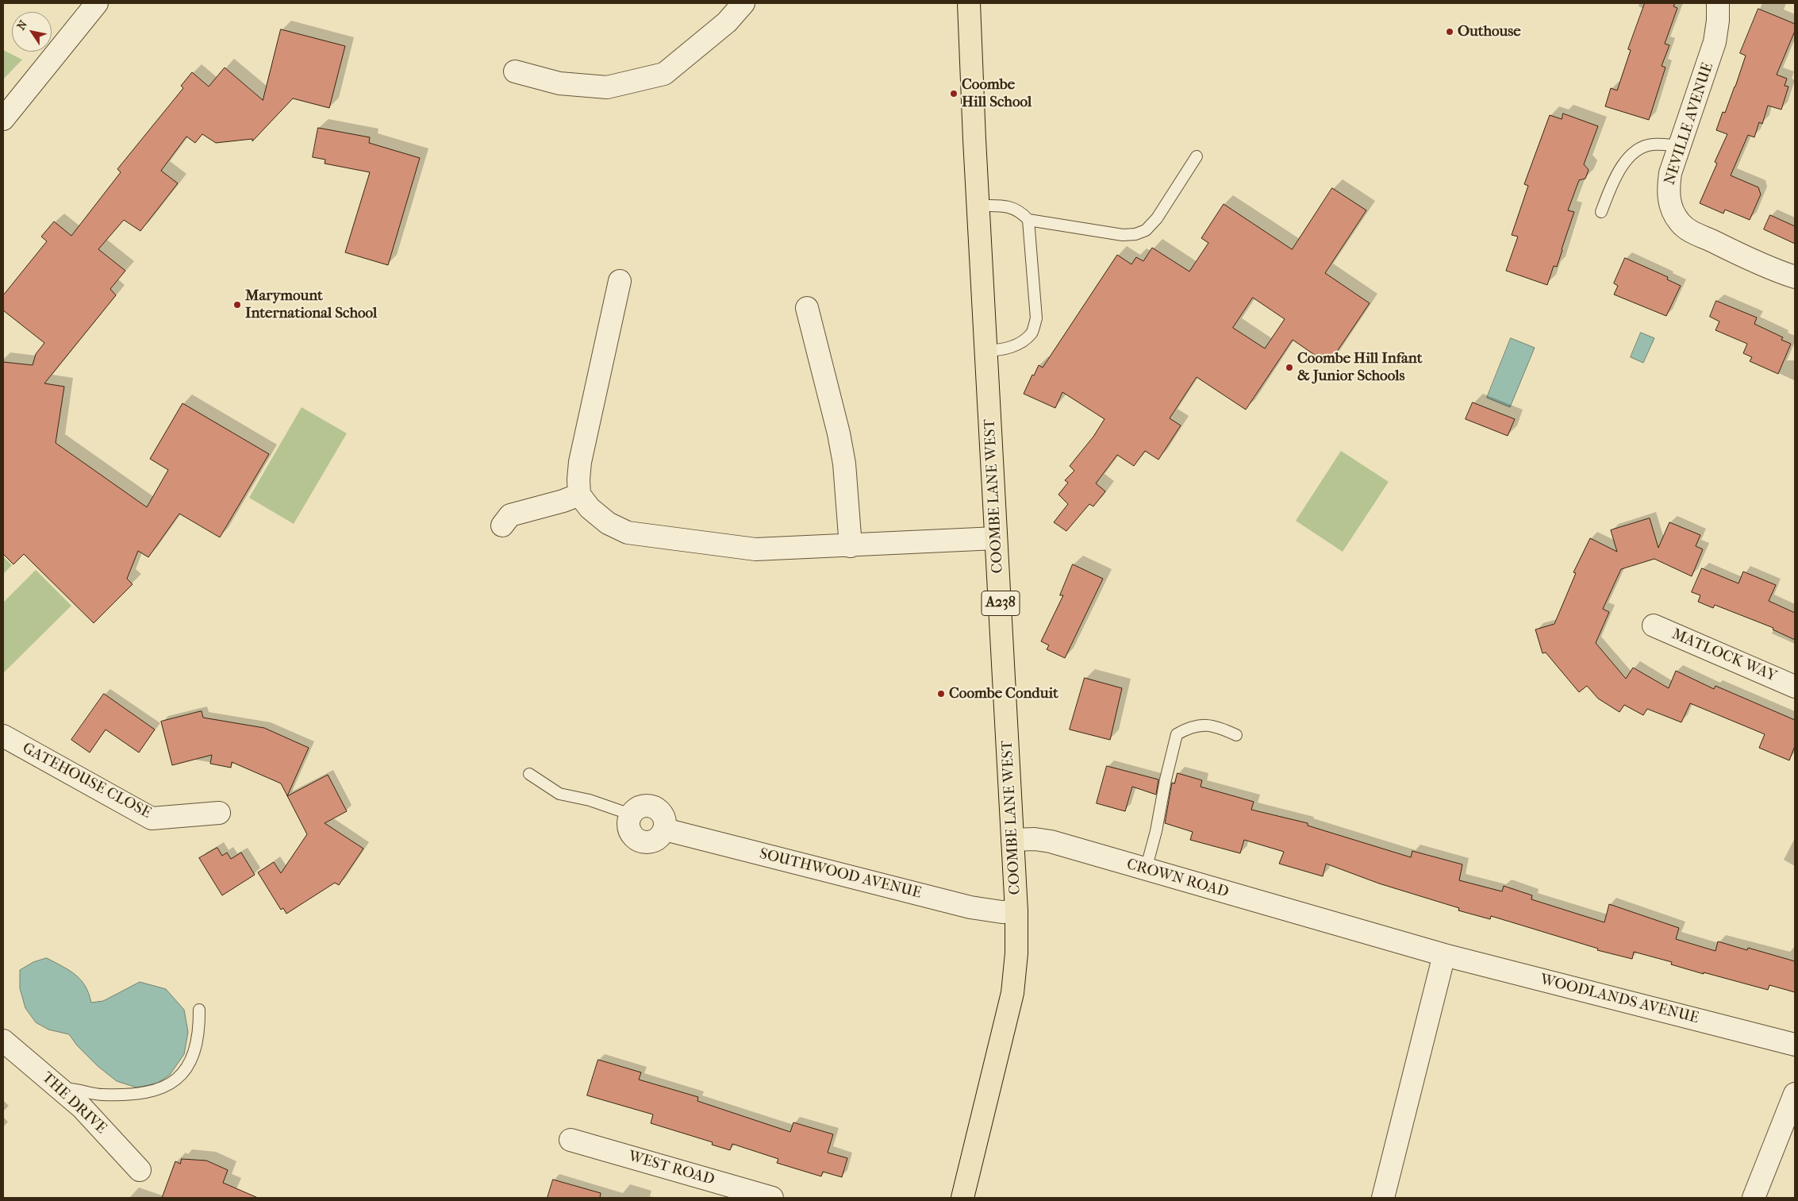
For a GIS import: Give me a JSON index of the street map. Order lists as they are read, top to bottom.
{
  "streets": {
    "main road": ["COOMBE LANE WEST", "A238"],
    "street": [
      "NEVILLE AVENUE",
      "MATLOCK WAY",
      "GATEHOUSE CLOSE",
      "SOUTHWOOD AVENUE",
      "CROWN ROAD",
      "WOODLANDS AVENUE",
      "THE DRIVE",
      "WEST ROAD"
    ]
  },
  "crossings": [
    ["COOMBE LANE WEST", "SOUTHWOOD AVENUE"],
    ["COOMBE LANE WEST", "CROWN ROAD"],
    ["CROWN ROAD", "WOODLANDS AVENUE"]
  ],
  "places": [
    "Outhouse",
    "Coombe Hill School",
    "Marymount International School",
    "Coombe Hill Infant & Junior Schools",
    "Coombe Conduit"
  ],
  "north": "top left"
}
